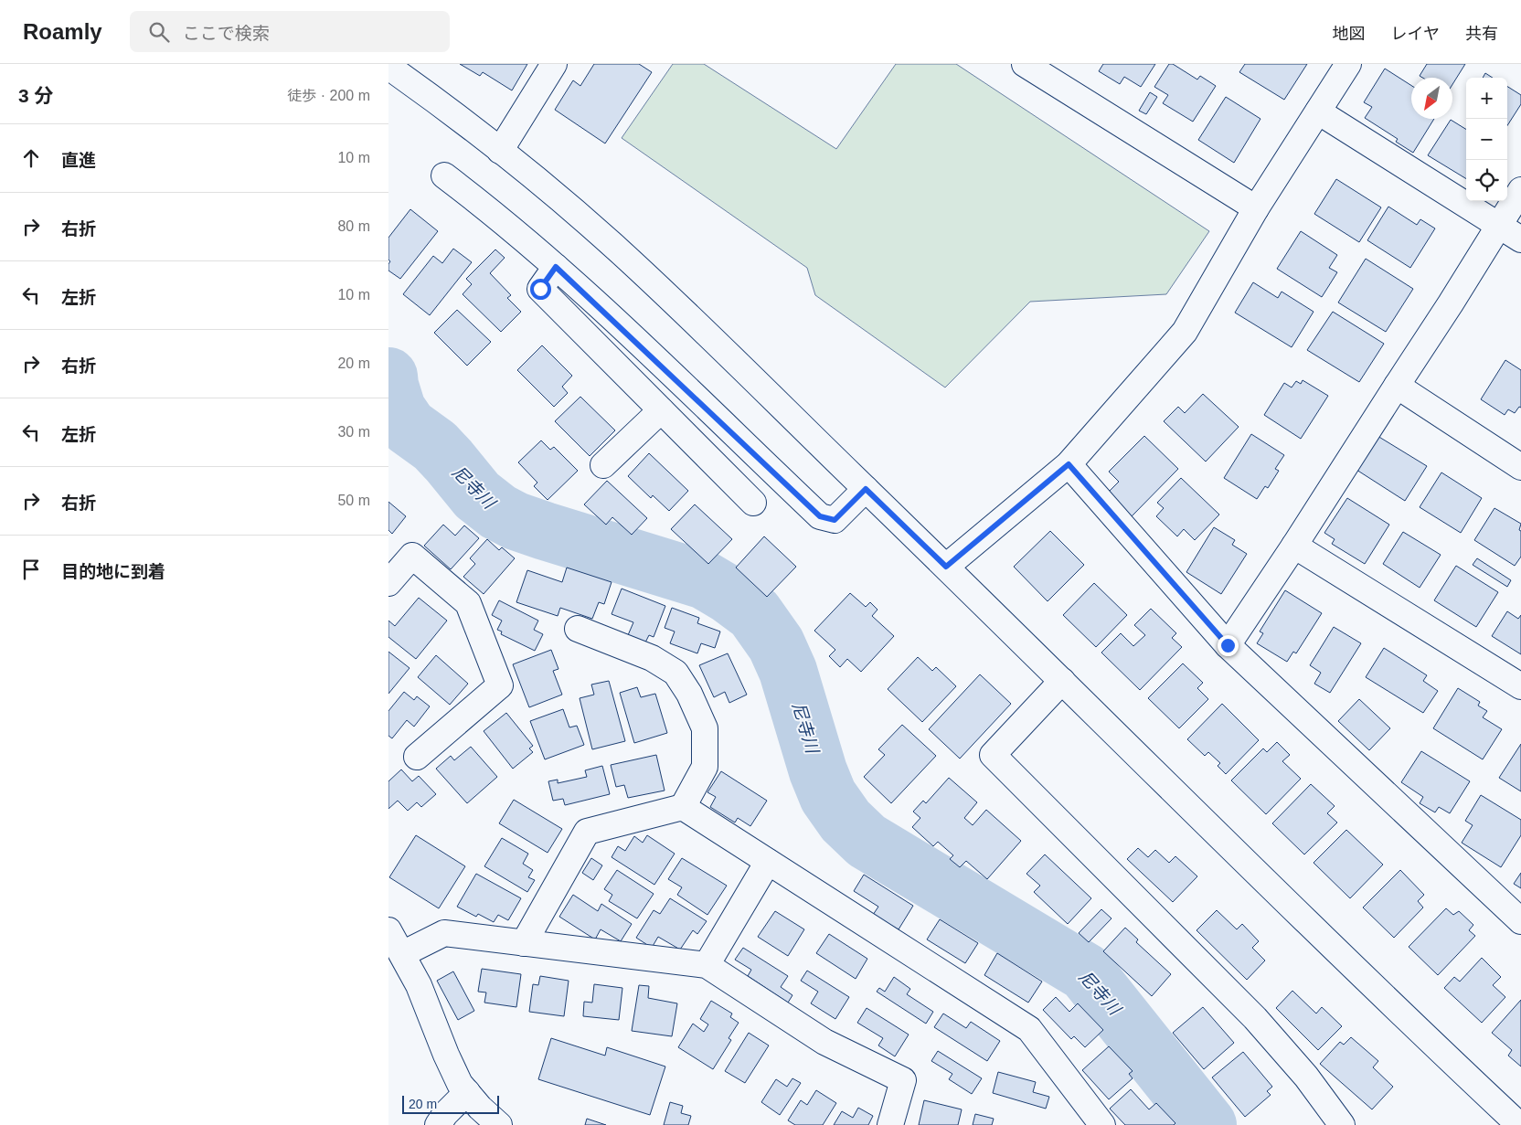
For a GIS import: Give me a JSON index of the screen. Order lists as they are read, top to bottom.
{
  "water": ["尼寺川"],
  "scale_bar": "20 m",
  "north": "bottom left",
  "page": {
    "header": "Roamly",
    "search": "ここで検索",
    "nav": ["地図", "レイヤ", "共有"],
    "heading": ["3 分", "徒歩 · 200 m"],
    "map_buttons": ["+", "−"],
    "list": [
      ["直進", "10 m"],
      ["右折", "80 m"],
      ["左折", "10 m"],
      ["右折", "20 m"],
      ["左折", "30 m"],
      ["右折", "50 m"],
      "目的地に到着"
    ],
    "scale": "20 m"
  }
}
